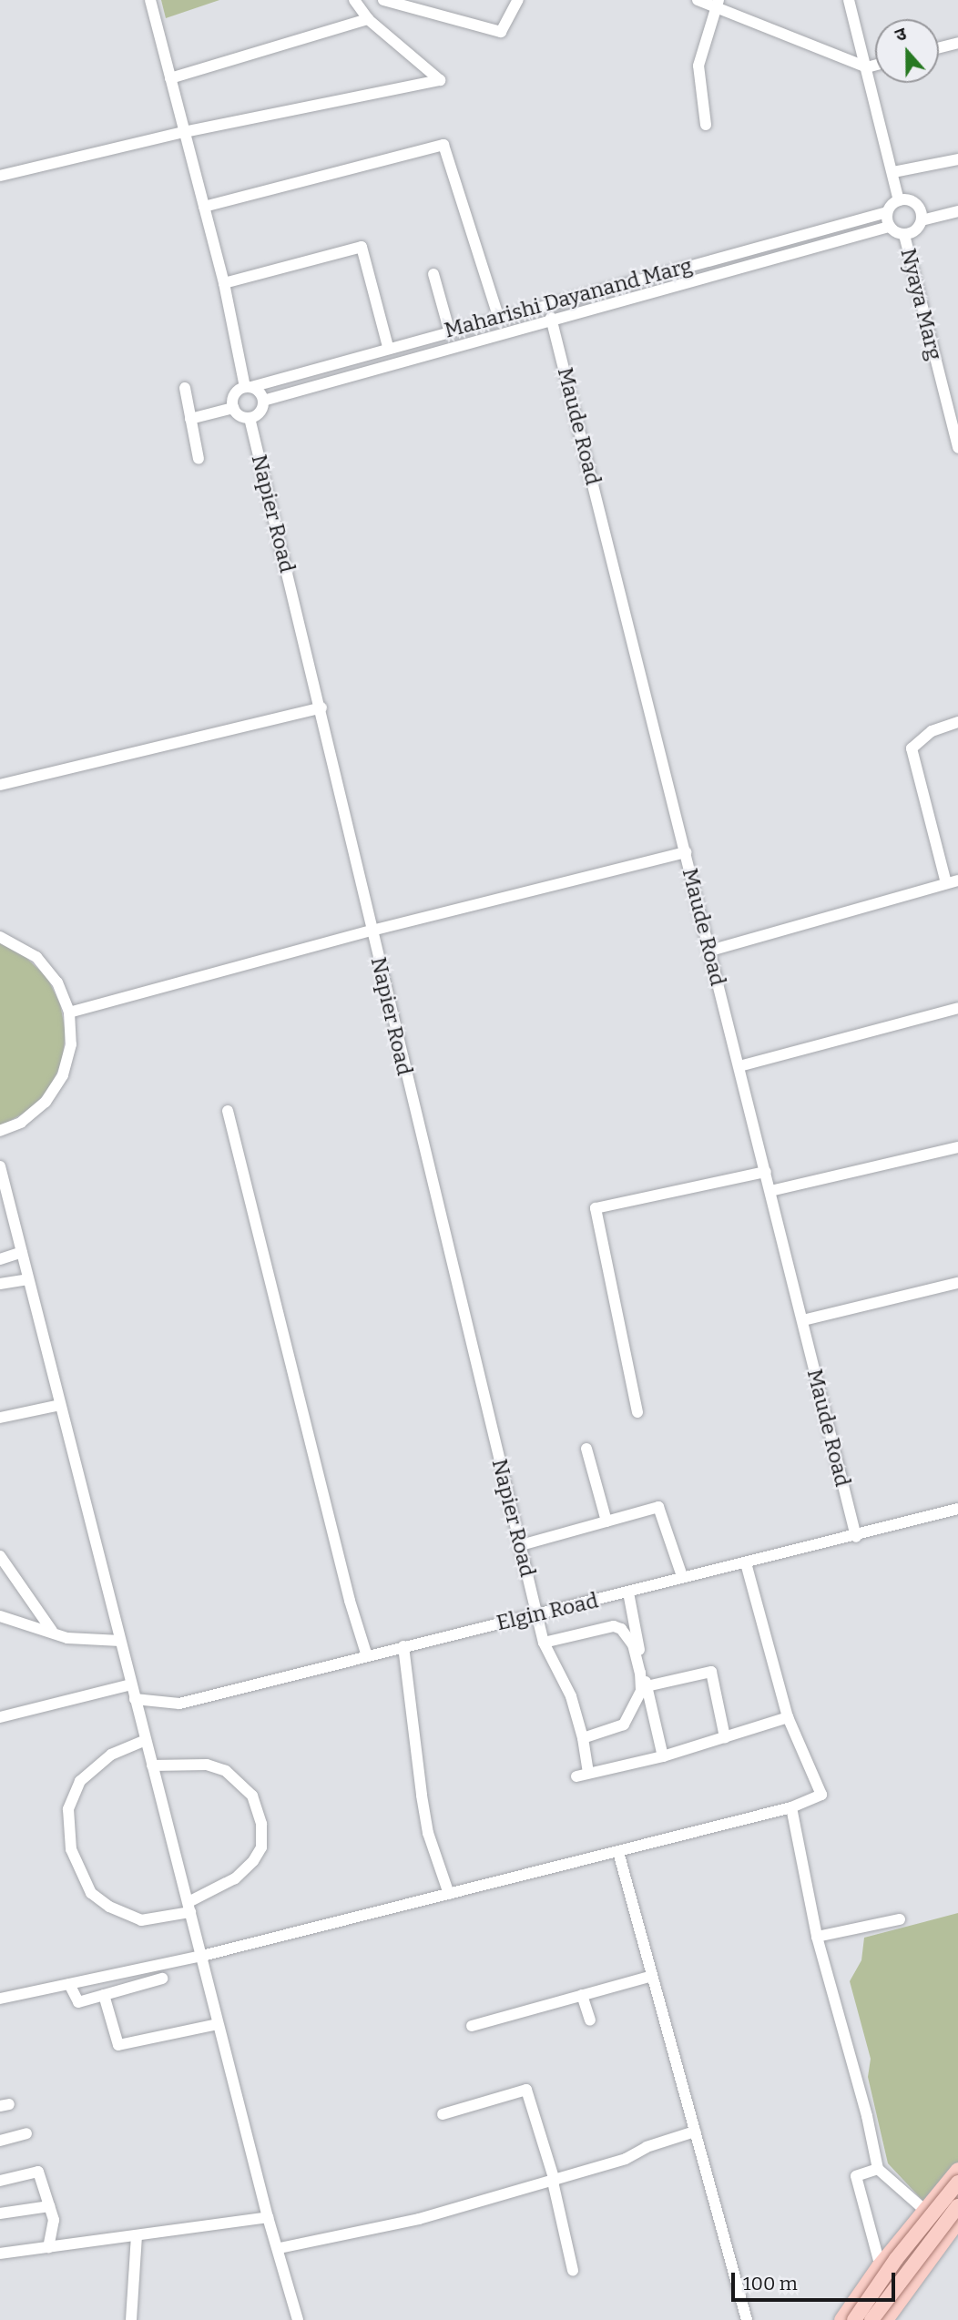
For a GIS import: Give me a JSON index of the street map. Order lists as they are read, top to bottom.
{
  "streets": {
    "street": [
      "Maharishi Dayanand Marg",
      "Nyaya Marg",
      "Maude Road",
      "Napier Road",
      "Elgin Road"
    ]
  },
  "crossings": [
    ["Maharishi Dayanand Marg", "Nyaya Marg"],
    ["Maharishi Dayanand Marg", "Maude Road"],
    ["Maharishi Dayanand Marg", "Napier Road"],
    ["Maude Road", "Elgin Road"],
    ["Napier Road", "Elgin Road"]
  ],
  "scale_bar": "100 m",
  "north": "top"
}
